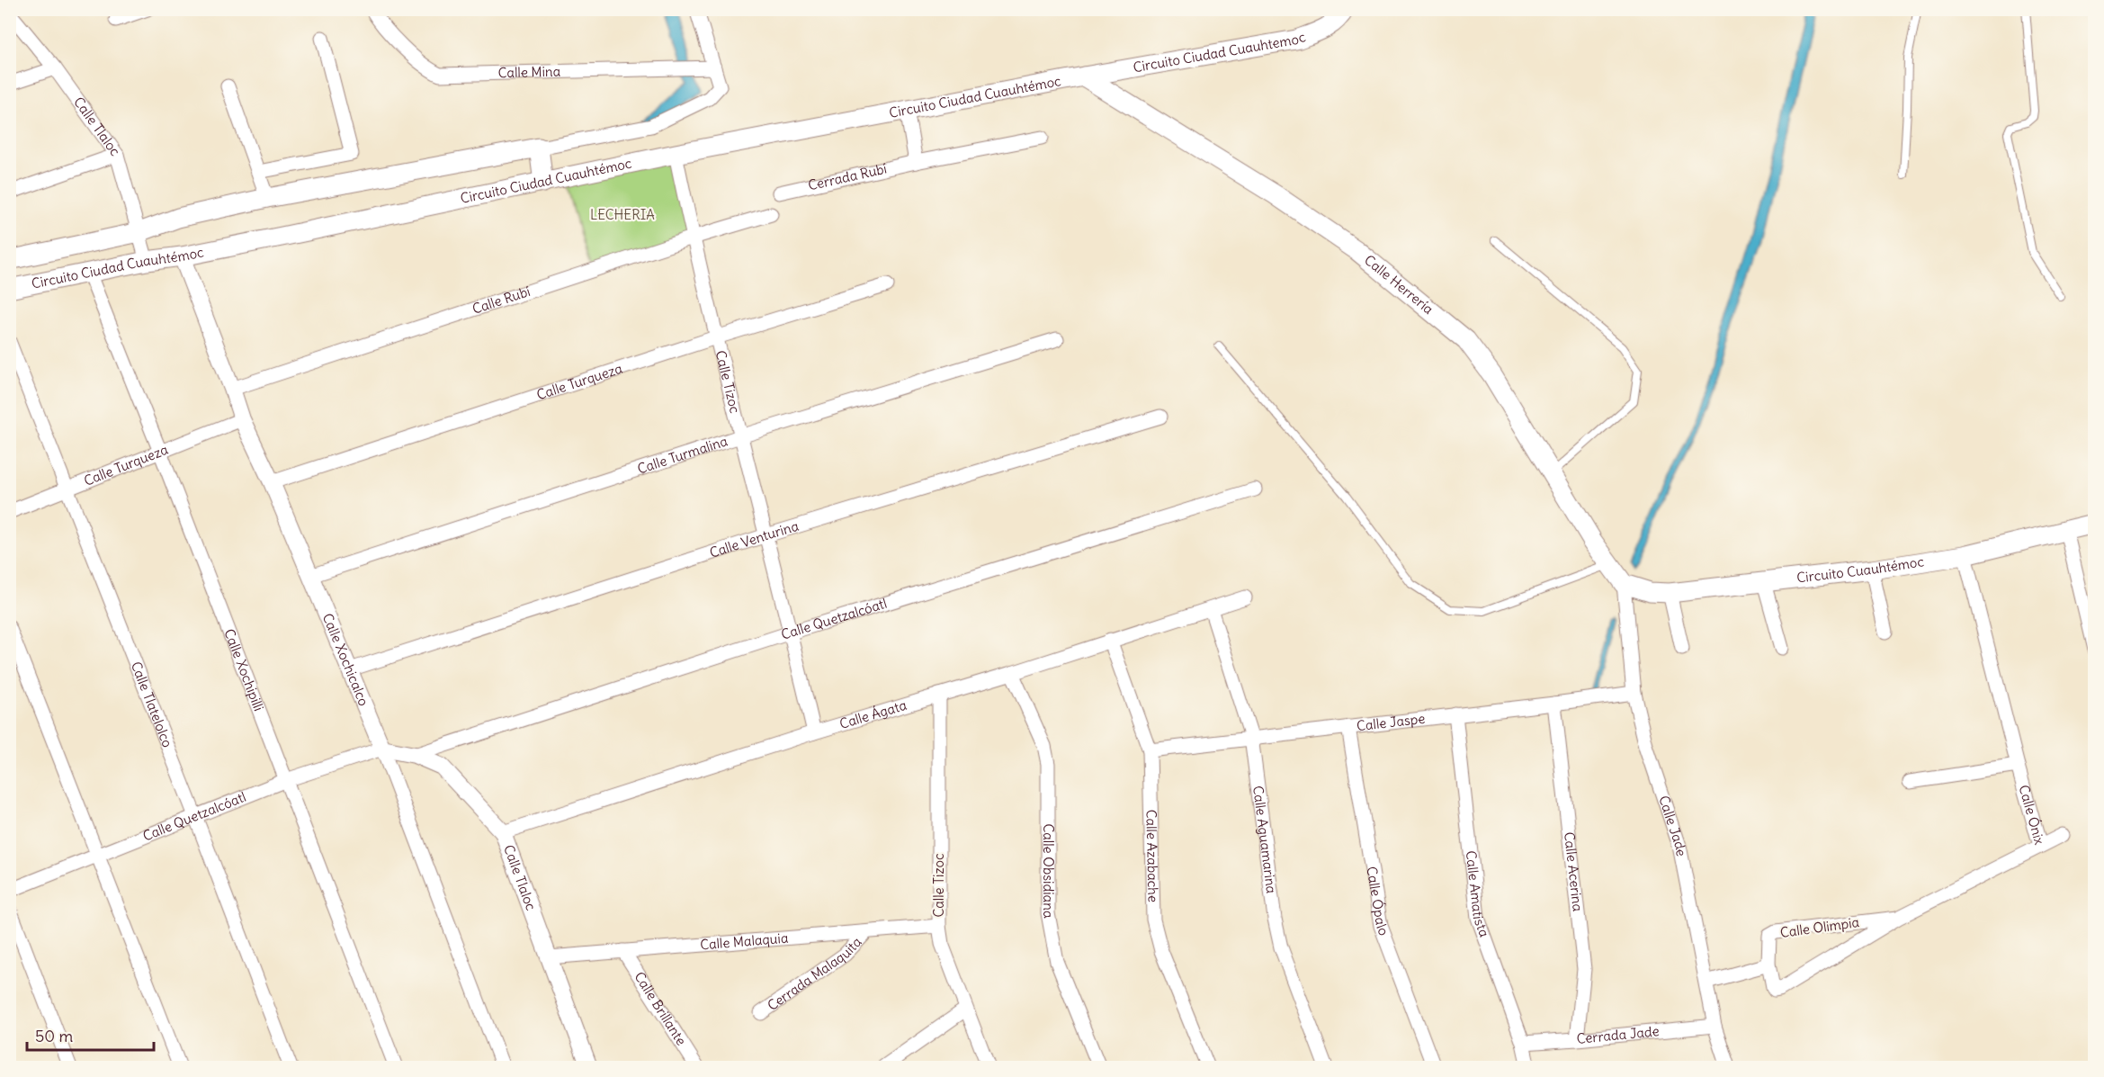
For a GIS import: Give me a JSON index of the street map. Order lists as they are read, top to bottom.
{
  "streets": {
    "main road": [
      "Circuito Ciudad Cuauhtemoc",
      "Circuito Ciudad Cuauhtémoc",
      "Calle Herrería",
      "Circuito Cuauhtémoc"
    ],
    "street": [
      "Calle Mina",
      "Calle Tlaloc",
      "Cerrada Rubí",
      "Calle Rubí",
      "Calle Tizoc",
      "Calle Turqueza",
      "Calle Turmalina",
      "Calle Venturina",
      "Calle Quetzalcóatl",
      "Calle Xochicalco",
      "Calle Xochipilli",
      "Calle Tlatelolco",
      "Calle Ágata",
      "Calle Jaspe",
      "Calle Ónix",
      "Calle Jade",
      "Calle Aguamarina",
      "Calle Azabache",
      "Calle Obsidiana",
      "Calle Acerina",
      "Calle Amatista",
      "Calle Ópalo",
      "Calle Olimpia",
      "Calle Malaquia",
      "Cerrada Malaquita",
      "Calle Brillante",
      "Cerrada Jade"
    ]
  },
  "crossings": [
    ["Circuito Ciudad Cuauhtemoc", "Circuito Ciudad Cuauhtémoc"],
    ["Circuito Ciudad Cuauhtemoc", "Calle Herrería"],
    ["Circuito Ciudad Cuauhtémoc", "Calle Tlaloc"],
    ["Circuito Ciudad Cuauhtémoc", "Calle Herrería"],
    ["Circuito Ciudad Cuauhtémoc", "Calle Tizoc"],
    ["Circuito Ciudad Cuauhtémoc", "Calle Xochicalco"],
    ["Circuito Ciudad Cuauhtémoc", "Calle Xochipilli"],
    ["Calle Tlaloc", "Calle Quetzalcóatl"],
    ["Calle Tlaloc", "Calle Xochicalco"],
    ["Calle Tlaloc", "Calle Ágata"],
    ["Calle Tlaloc", "Calle Malaquia"],
    ["Calle Herrería", "Circuito Cuauhtémoc"],
    ["Calle Herrería", "Calle Jade"],
    ["Calle Rubí", "Calle Tizoc"],
    ["Calle Rubí", "Calle Xochicalco"],
    ["Calle Tizoc", "Calle Turqueza"],
    ["Calle Tizoc", "Calle Turmalina"],
    ["Calle Tizoc", "Calle Venturina"],
    ["Calle Tizoc", "Calle Quetzalcóatl"],
    ["Calle Tizoc", "Calle Ágata"],
    ["Calle Tizoc", "Calle Malaquia"],
    ["Calle Turqueza", "Calle Xochicalco"],
    ["Calle Turqueza", "Calle Xochipilli"],
    ["Calle Turqueza", "Calle Tlatelolco"],
    ["Calle Turmalina", "Calle Xochicalco"],
    ["Calle Venturina", "Calle Xochicalco"],
    ["Circuito Cuauhtémoc", "Calle Ónix"],
    ["Circuito Cuauhtémoc", "Calle Jade"],
    ["Calle Quetzalcóatl", "Calle Xochicalco"],
    ["Calle Quetzalcóatl", "Calle Xochipilli"],
    ["Calle Quetzalcóatl", "Calle Tlatelolco"],
    ["Calle Ágata", "Calle Aguamarina"],
    ["Calle Ágata", "Calle Azabache"],
    ["Calle Ágata", "Calle Obsidiana"],
    ["Calle Jaspe", "Calle Jade"],
    ["Calle Jaspe", "Calle Aguamarina"],
    ["Calle Jaspe", "Calle Azabache"],
    ["Calle Jaspe", "Calle Acerina"],
    ["Calle Jaspe", "Calle Amatista"],
    ["Calle Jaspe", "Calle Ópalo"],
    ["Calle Ónix", "Calle Olimpia"],
    ["Calle Jade", "Cerrada Jade"],
    ["Calle Acerina", "Cerrada Jade"],
    ["Calle Amatista", "Cerrada Jade"],
    ["Calle Malaquia", "Cerrada Malaquita"],
    ["Calle Malaquia", "Calle Brillante"]
  ],
  "parks": ["LECHERIA"],
  "scale_bar": "50 m"
}
